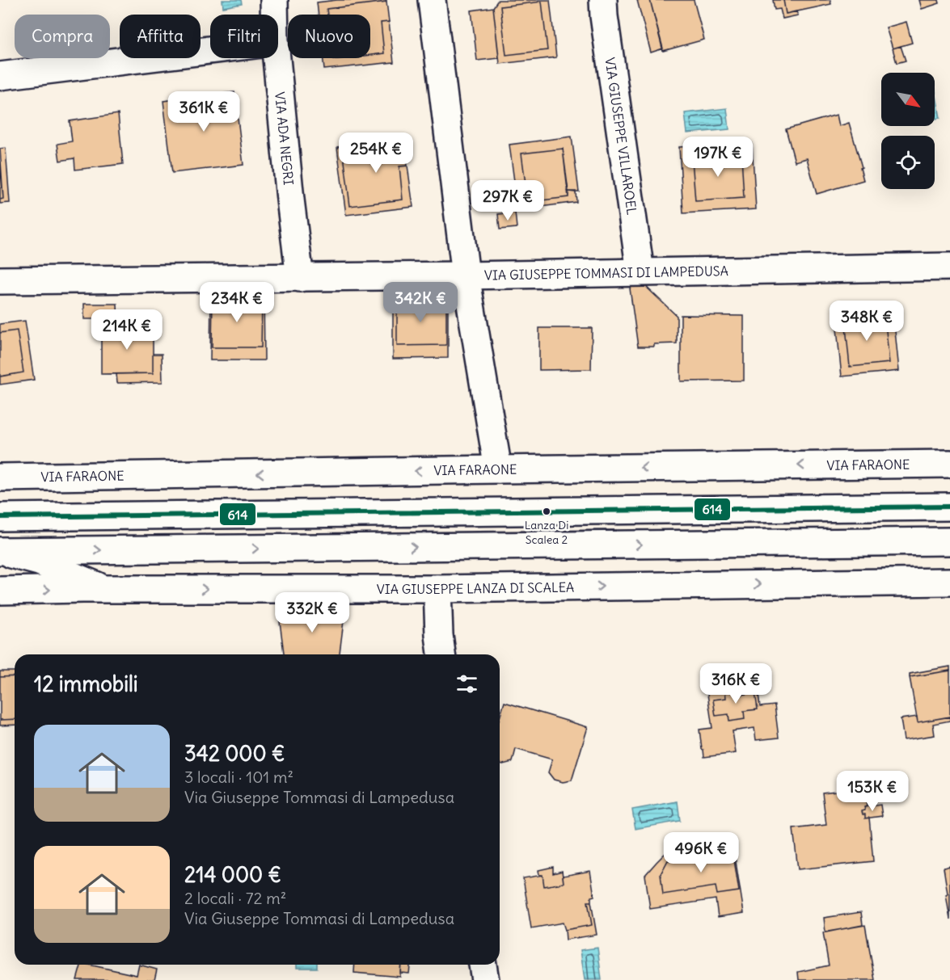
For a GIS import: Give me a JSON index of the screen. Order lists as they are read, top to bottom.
{
  "streets": {
    "street": [
      "VIA GIUSEPPE VILLAROEL",
      "VIA ADA NEGRI",
      "VIA GIUSEPPE TOMMASI DI LAMPEDUSA",
      "VIA FARAONE",
      "VIA GIUSEPPE LANZA DI SCALEA"
    ]
  },
  "crossings": [
    ["VIA GIUSEPPE VILLAROEL", "VIA GIUSEPPE TOMMASI DI LAMPEDUSA"],
    ["VIA ADA NEGRI", "VIA GIUSEPPE TOMMASI DI LAMPEDUSA"]
  ],
  "places": ["Lanza Di Scalea 2"],
  "lines": ["transit line 614"],
  "north": "bottom right",
  "page": {
    "chip": [
      "Compra",
      "Affitta",
      "Filtri",
      "Nuovo"
    ],
    "price": [
      "361K €",
      "254K €",
      "197K €",
      "297K €",
      "234K €",
      "342K €",
      "348K €",
      "214K €",
      "332K €",
      "316K €",
      "153K €",
      "496K €"
    ],
    "heading": "12 immobili",
    "list": [
      {
        "name": "342 000 €",
        "note": "3 locali · 101 m² · Via Giuseppe Tommasi di Lampedusa"
      },
      {
        "name": "214 000 €",
        "note": "2 locali · 72 m² · Via Giuseppe Tommasi di Lampedusa"
      }
    ]
  }
}
